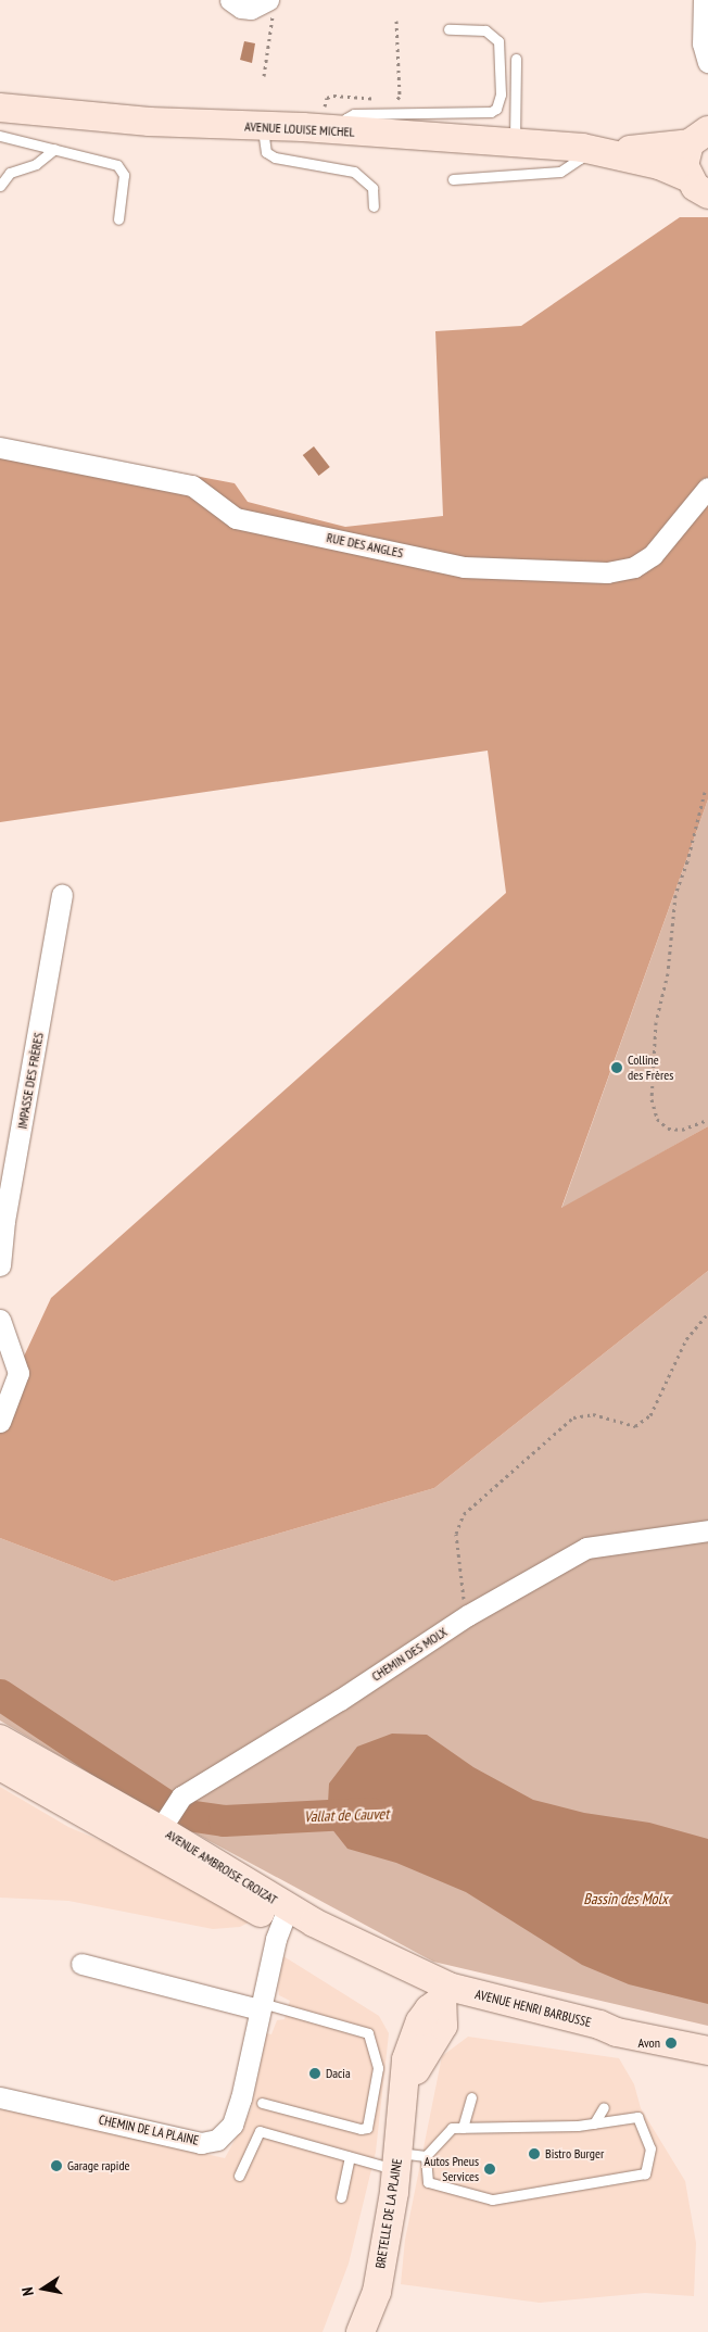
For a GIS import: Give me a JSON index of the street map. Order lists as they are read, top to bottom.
{
  "streets": {
    "main road": [
      "AVENUE LOUISE MICHEL",
      "AVENUE AMBROISE CROIZAT",
      "AVENUE HENRI BARBUSSE",
      "BRETELLE DE LA PLAINE"
    ],
    "street": [
      "RUE DES ANGLES",
      "IMPASSE DES FRÈRES",
      "CHEMIN DES MOLX",
      "CHEMIN DE LA PLAINE"
    ]
  },
  "crossings": [
    ["CHEMIN DES MOLX", "AVENUE AMBROISE CROIZAT"],
    ["AVENUE AMBROISE CROIZAT", "AVENUE HENRI BARBUSSE"],
    ["AVENUE AMBROISE CROIZAT", "CHEMIN DE LA PLAINE"],
    ["AVENUE AMBROISE CROIZAT", "BRETELLE DE LA PLAINE"],
    ["AVENUE HENRI BARBUSSE", "BRETELLE DE LA PLAINE"]
  ],
  "water": ["Vallat de Cauvet", "Bassin des Molx"],
  "places": [
    "Colline des Frères",
    "Avon",
    "Dacia",
    "Bistro Burger",
    "Garage rapide",
    "Autos Pneus Services"
  ],
  "north": "left"
}
